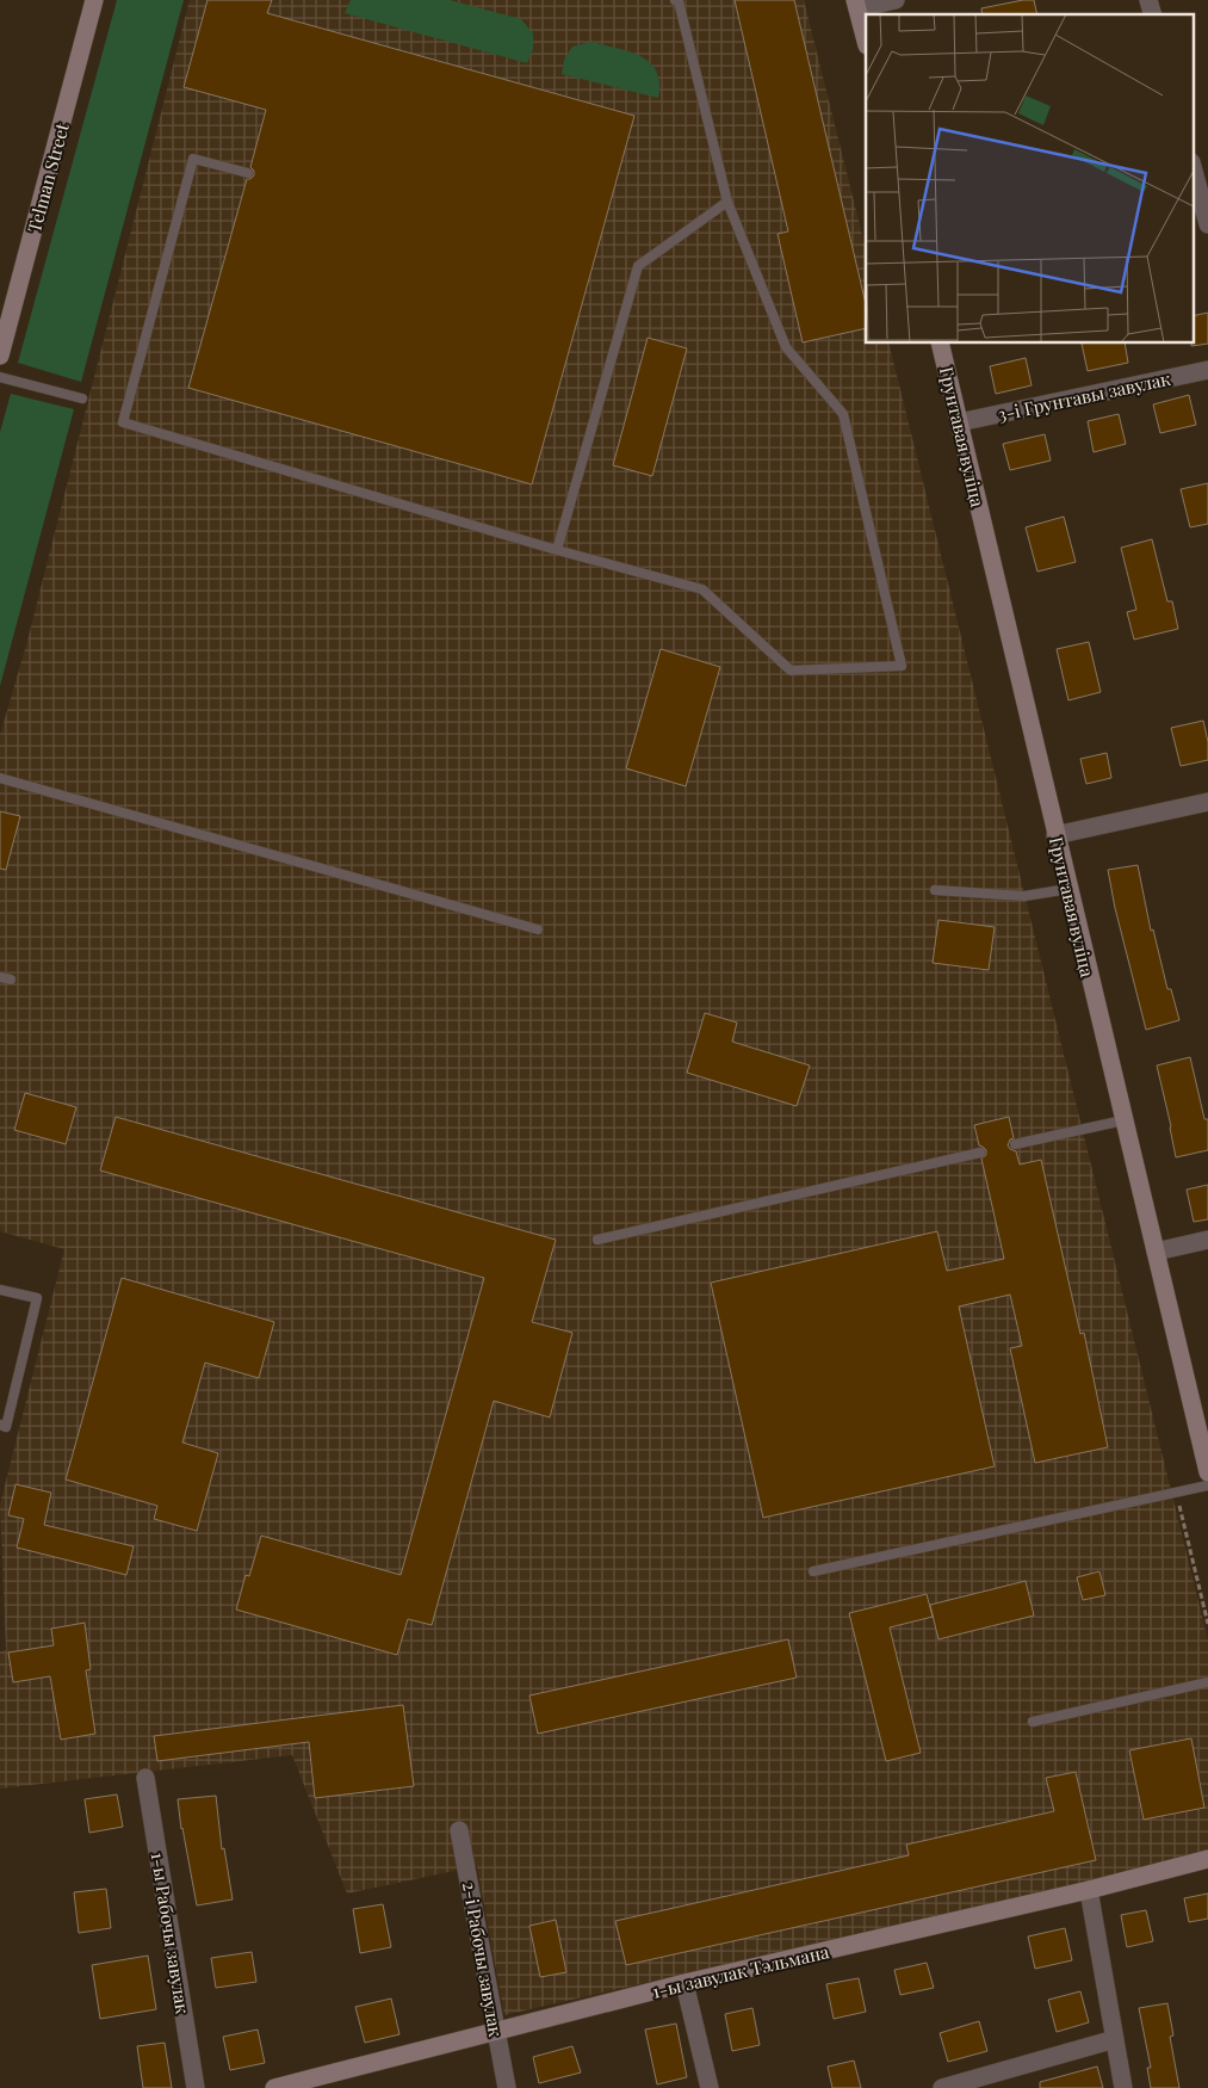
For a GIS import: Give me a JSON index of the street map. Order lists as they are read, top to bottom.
{
  "streets": {
    "main road": ["Telman Street", "Грунтавая вуліца", "1-ы завулак Тэльмана"],
    "street": ["3-і Грунтавы завулак", "1-ы Рабочы завулак", "2-і Рабочы завулак"]
  },
  "crossings": [
    ["3-і Грунтавы завулак", "Грунтавая вуліца"],
    ["2-і Рабочы завулак", "1-ы завулак Тэльмана"]
  ]
}
